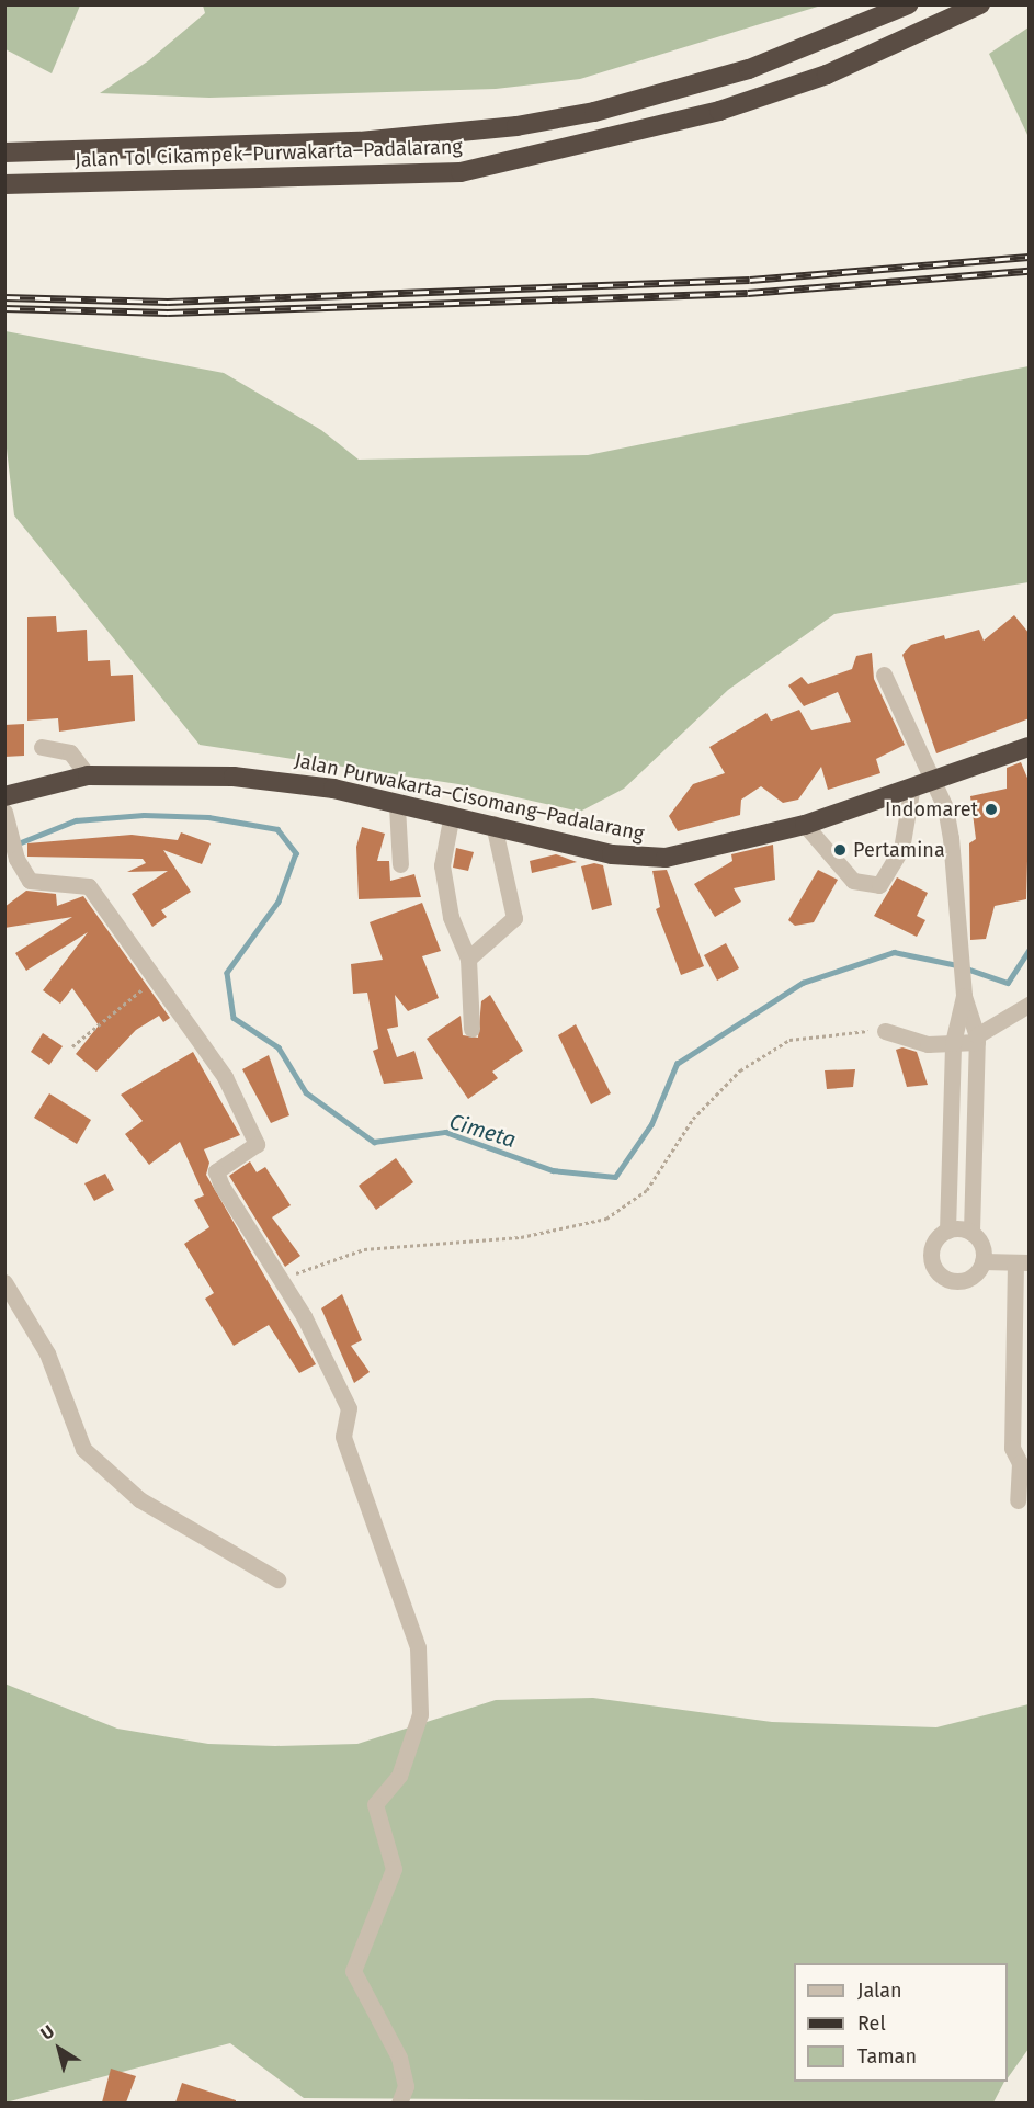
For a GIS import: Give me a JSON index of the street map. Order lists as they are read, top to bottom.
{
  "streets": {
    "highway": ["Jalan Tol Cikampek–Purwakarta–Padalarang", "Jalan Purwakarta–Cisomang–Padalarang"]
  },
  "water": ["Cimeta"],
  "places": ["Indomaret", "Pertamina"],
  "legend": ["Jalan", "Rel", "Taman"],
  "north": "top left"
}
